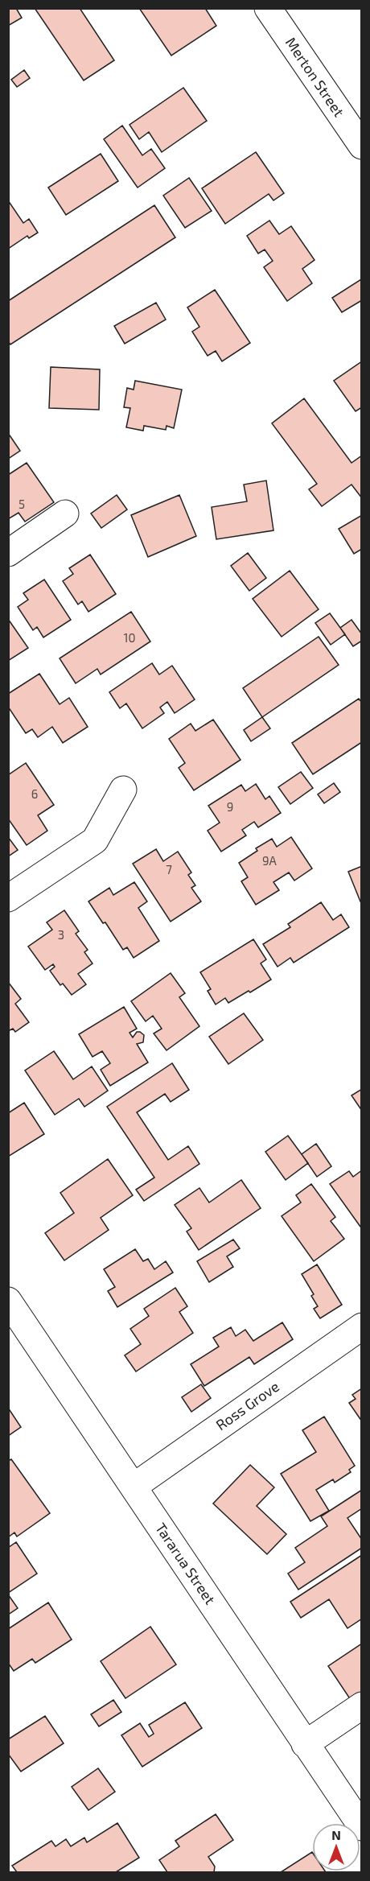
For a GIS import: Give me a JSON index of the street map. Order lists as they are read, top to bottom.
{
  "streets": {
    "street": ["Merton Street", "Ross Grove", "Tararua Street"]
  },
  "crossings": [
    ["Ross Grove", "Tararua Street"]
  ],
  "house_numbers": [
    "5",
    "10",
    "6",
    "9",
    "9A",
    "7",
    "3"
  ],
  "north": "top"
}
